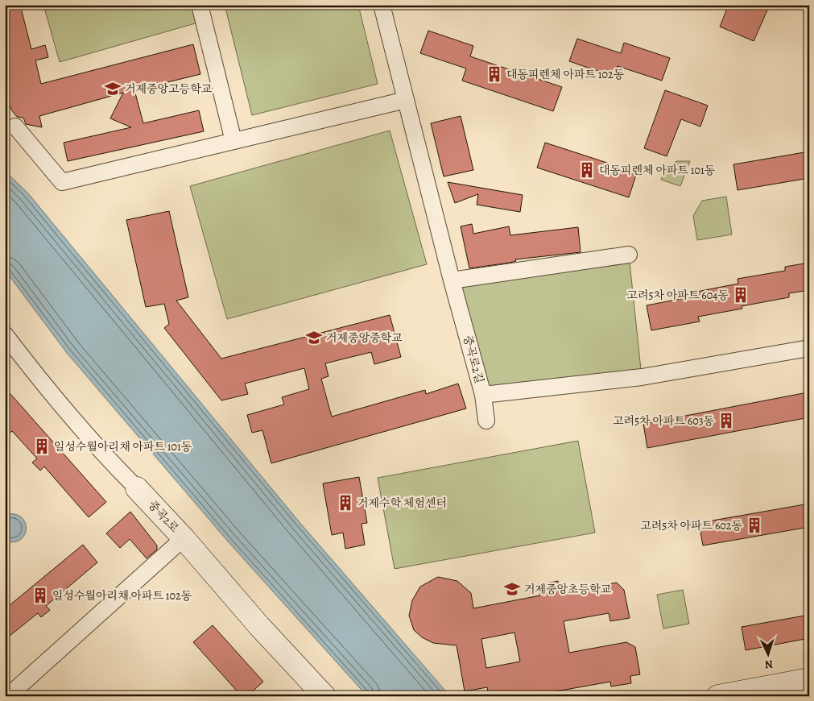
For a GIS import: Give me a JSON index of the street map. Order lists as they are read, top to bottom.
{
  "streets": {
    "street": ["중곡로2길", "중곡2로"]
  },
  "places": {
    "building": [
      "대동피렌체 아파트 102동",
      "대동피렌체 아파트 101동",
      "고려5차 아파트 604동",
      "고려5차 아파트 603동",
      "일성수월아리채 아파트 101동",
      "거제수학 체험센터",
      "고려5차 아파트 602동",
      "일성수월아리채 아파트 102동"
    ],
    "school or university": ["거제중앙고등학교", "거제중앙중학교", "거제중앙초등학교"]
  },
  "north": "bottom"
}
